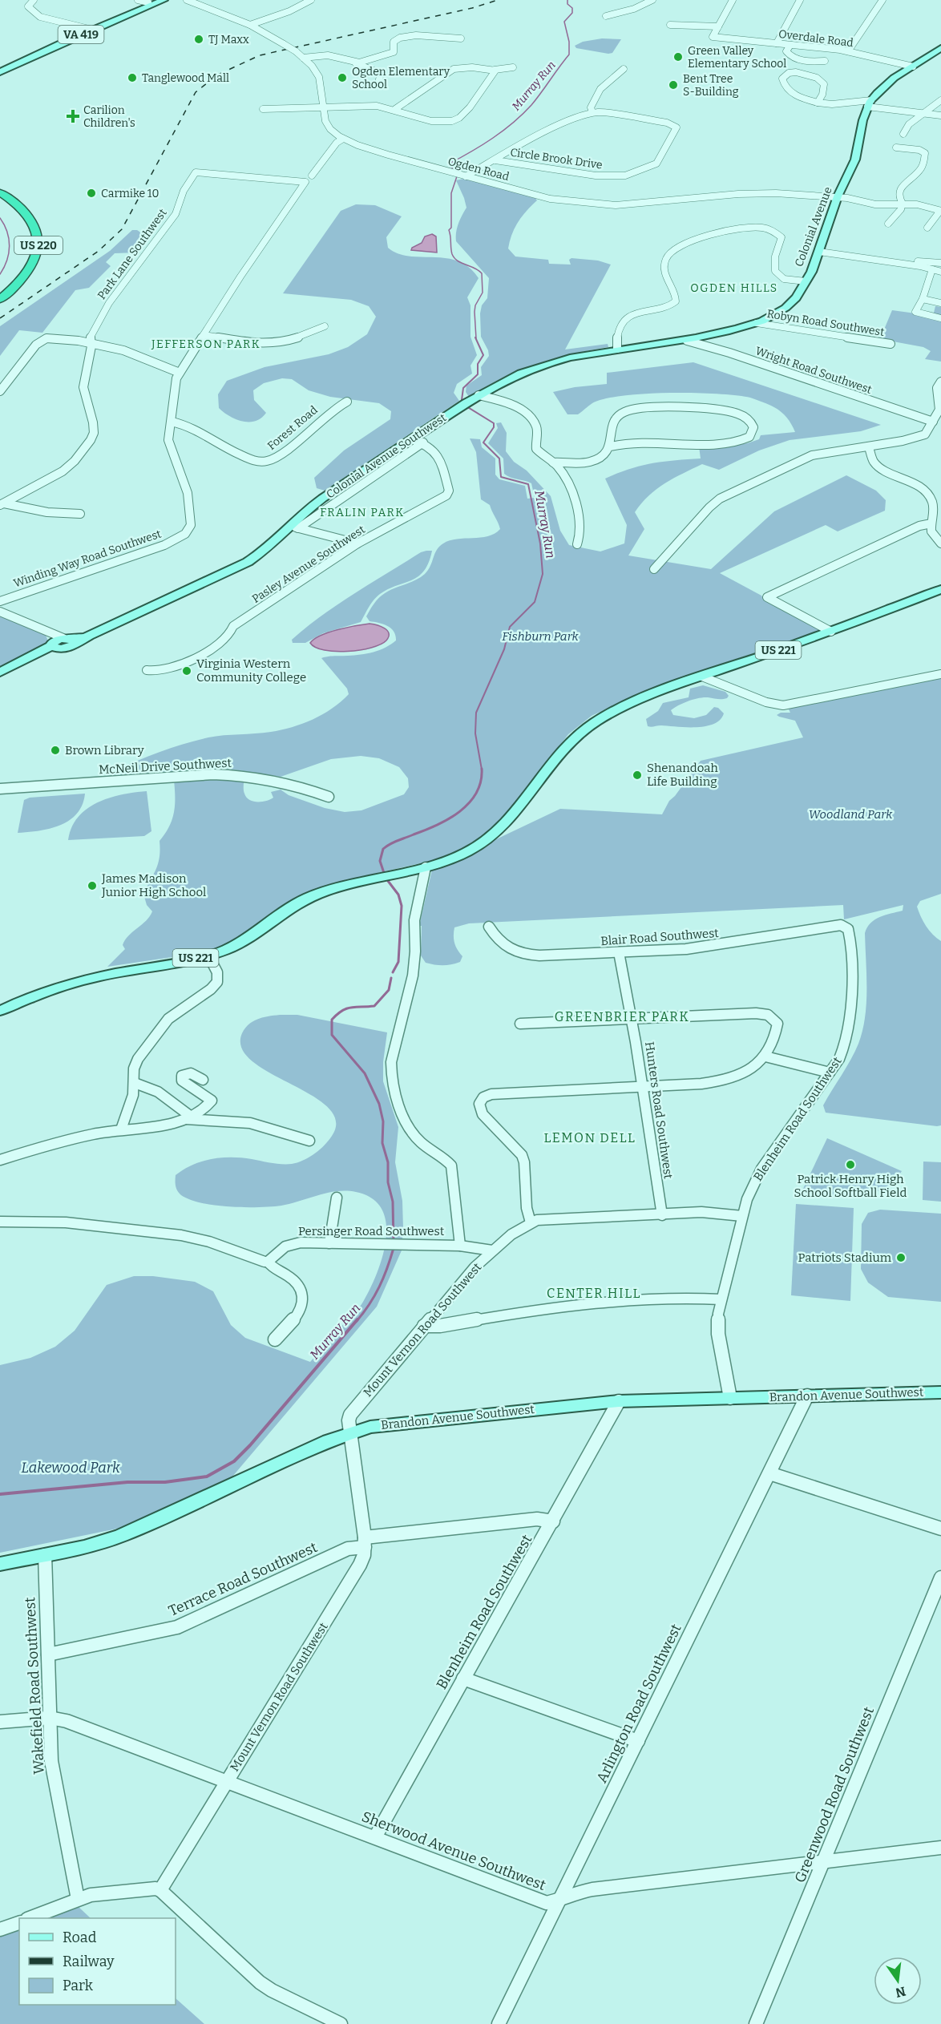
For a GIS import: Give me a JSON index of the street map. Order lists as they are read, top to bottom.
{
  "streets": {
    "highway": ["US 220"],
    "main road": [
      "VA 419",
      "Colonial Avenue",
      "Colonial Avenue Southwest",
      "US 221",
      "Brandon Avenue Southwest"
    ],
    "street": [
      "Overdale Road",
      "Circle Brook Drive",
      "Ogden Road",
      "Park Lane Southwest",
      "Robyn Road Southwest",
      "Wright Road Southwest",
      "Forest Road",
      "Winding Way Road Southwest",
      "Pasley Avenue Southwest",
      "McNeil Drive Southwest",
      "Blair Road Southwest",
      "Hunters Road Southwest",
      "Blenheim Road Southwest",
      "Persinger Road Southwest",
      "Mount Vernon Road Southwest",
      "Terrace Road Southwest",
      "Wakefield Road Southwest",
      "Arlington Road Southwest",
      "Greenwood Road Southwest",
      "Sherwood Avenue Southwest"
    ]
  },
  "crossings": [
    ["Overdale Road", "Colonial Avenue"],
    ["Circle Brook Drive", "Ogden Road"],
    ["Ogden Road", "Colonial Avenue"],
    ["Colonial Avenue", "Robyn Road Southwest"],
    ["Colonial Avenue", "Wright Road Southwest"],
    ["Colonial Avenue", "Colonial Avenue Southwest"],
    ["Park Lane Southwest", "Winding Way Road Southwest"],
    ["Forest Road", "Winding Way Road Southwest"],
    ["Blair Road Southwest", "Hunters Road Southwest"],
    ["Blair Road Southwest", "Blenheim Road Southwest"],
    ["Blenheim Road Southwest", "Brandon Avenue Southwest"],
    ["Blenheim Road Southwest", "Terrace Road Southwest"],
    ["Blenheim Road Southwest", "Sherwood Avenue Southwest"],
    ["Persinger Road Southwest", "Mount Vernon Road Southwest"],
    ["Mount Vernon Road Southwest", "Brandon Avenue Southwest"],
    ["Mount Vernon Road Southwest", "Terrace Road Southwest"],
    ["Mount Vernon Road Southwest", "Sherwood Avenue Southwest"],
    ["Brandon Avenue Southwest", "Wakefield Road Southwest"],
    ["Brandon Avenue Southwest", "Arlington Road Southwest"],
    ["Terrace Road Southwest", "Wakefield Road Southwest"],
    ["Wakefield Road Southwest", "Sherwood Avenue Southwest"],
    ["Arlington Road Southwest", "Sherwood Avenue Southwest"],
    ["Greenwood Road Southwest", "Sherwood Avenue Southwest"]
  ],
  "districts": [
    "OGDEN HILLS",
    "JEFFERSON PARK",
    "FRALIN PARK",
    "GREENBRIER PARK",
    "LEMON DELL",
    "CENTER HILL"
  ],
  "water": ["Murray Run"],
  "parks": ["Fishburn Park", "Woodland Park", "Lakewood Park"],
  "places": {
    "other": [
      "TJ Maxx",
      "Green Valley Elementary School",
      "Tanglewood Mall",
      "Ogden Elementary School",
      "Bent Tree S-Building",
      "Carmike 10",
      "Virginia Western Community College",
      "Brown Library",
      "Shenandoah Life Building",
      "James Madison Junior High School",
      "Patrick Henry High School Softball Field",
      "Patriots Stadium"
    ],
    "health": ["Carilion Children's"]
  },
  "legend": ["Road", "Railway", "Park"],
  "north": "bottom"
}
